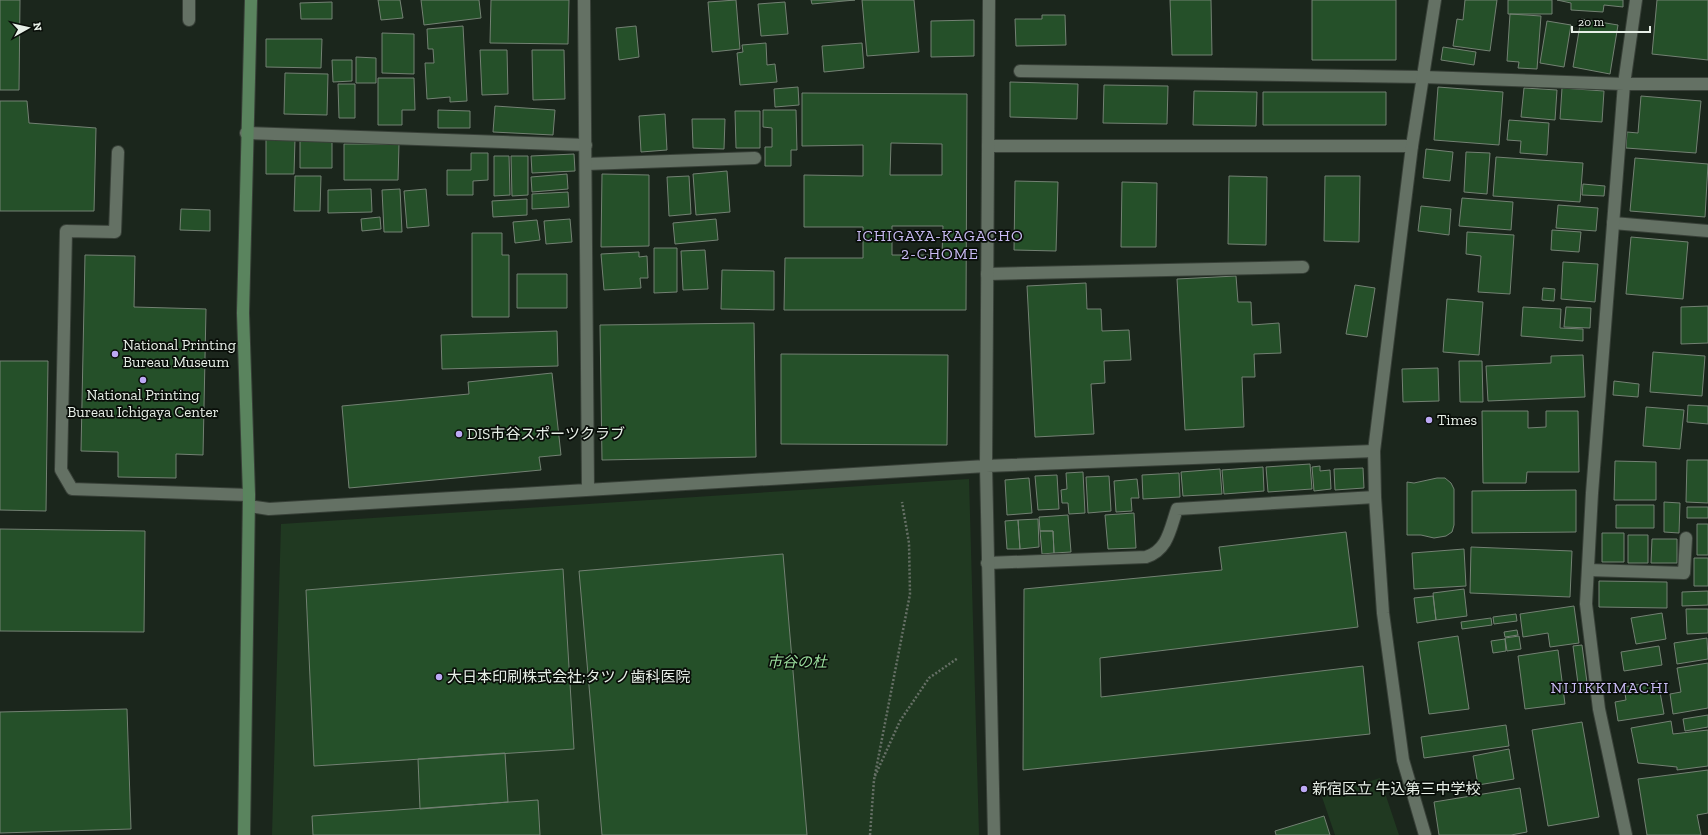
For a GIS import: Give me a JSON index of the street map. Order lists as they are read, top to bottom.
{
  "districts": ["ICHIGAYA-KAGACHO 2-CHOME", "NIJIKKIMACHI"],
  "parks": ["市谷の杜"],
  "places": [
    "National Printing Bureau Museum",
    "National Printing Bureau Ichigaya Center",
    "Times",
    "DIS市谷スポーツクラブ",
    "大日本印刷株式会社;タツノ歯科医院",
    "新宿区立 牛込第三中学校"
  ],
  "scale_bar": "20 m",
  "north": "right"
}
